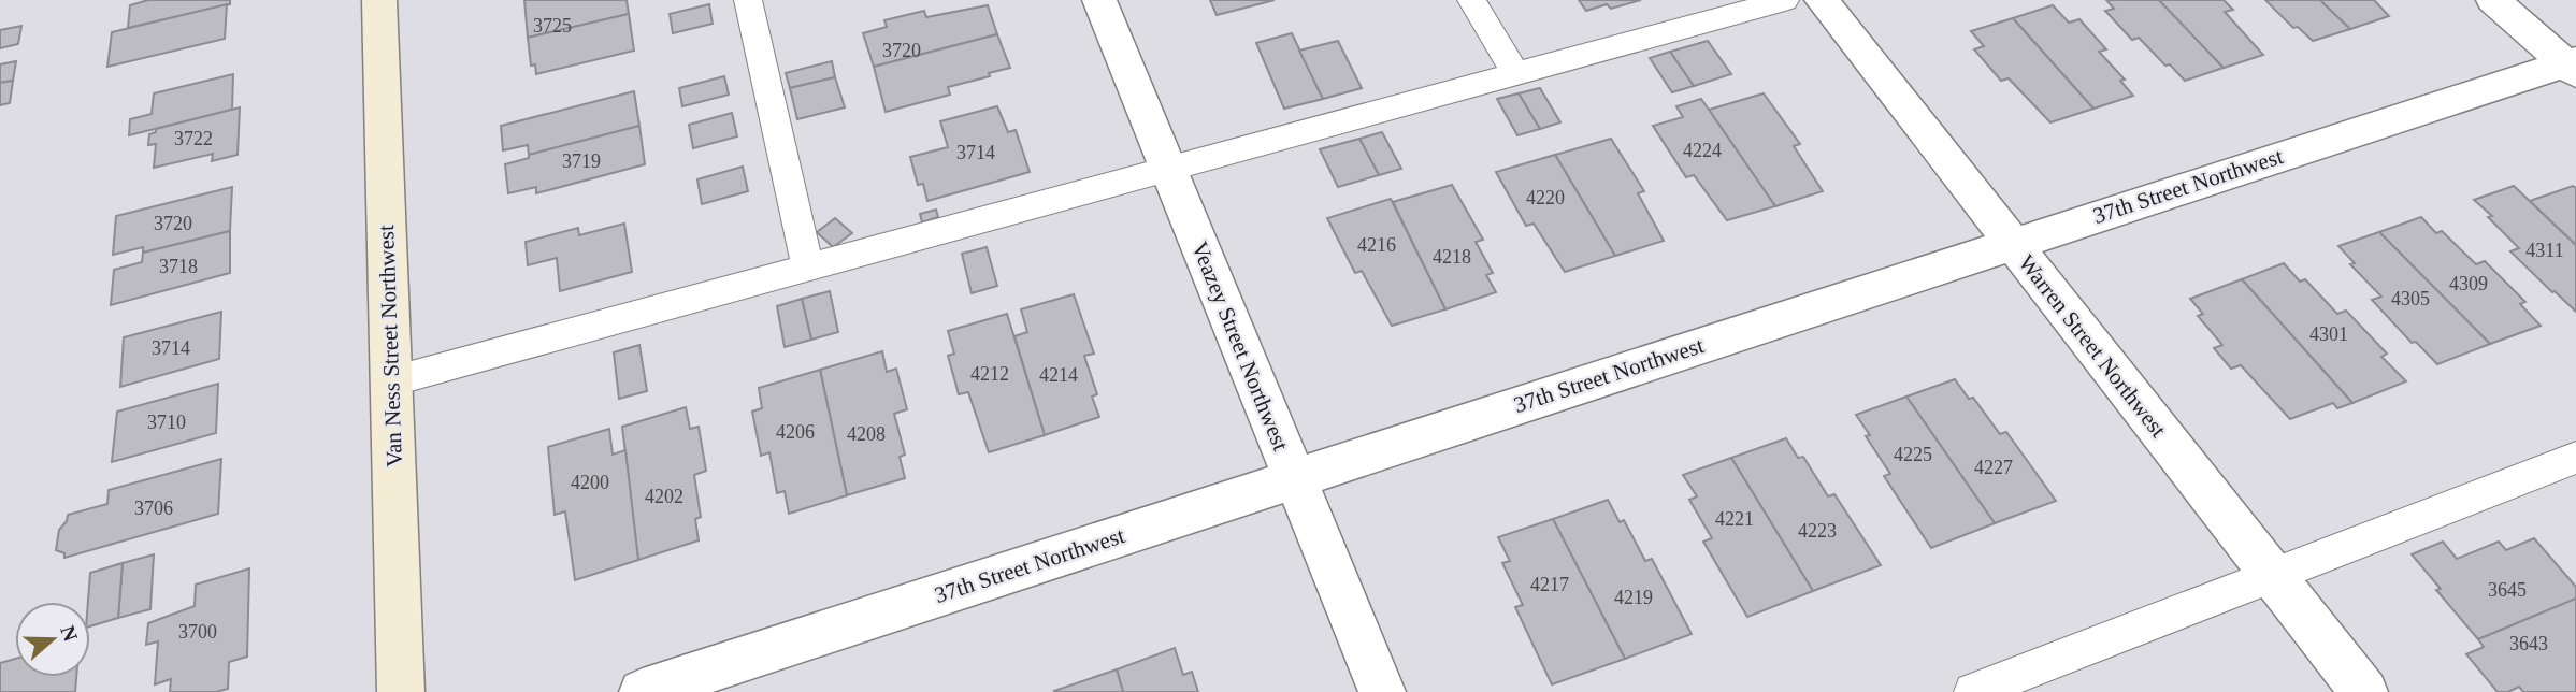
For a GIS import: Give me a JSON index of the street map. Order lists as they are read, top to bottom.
{
  "streets": {
    "main road": ["Van Ness Street Northwest"],
    "street": ["37th Street Northwest", "Veazey Street Northwest", "Warren Street Northwest"]
  },
  "crossings": [
    ["37th Street Northwest", "Veazey Street Northwest"],
    ["37th Street Northwest", "Warren Street Northwest"]
  ],
  "house_numbers": [
    "3725",
    "3720",
    "3722",
    "4224",
    "3714",
    "3719",
    "4220",
    "3720",
    "4216",
    "4311",
    "4218",
    "3718",
    "4309",
    "4305",
    "4301",
    "3714",
    "4212",
    "4214",
    "3710",
    "4206",
    "4208",
    "4225",
    "4227",
    "4200",
    "4202",
    "3706",
    "4221",
    "4223",
    "4217",
    "3645",
    "4219",
    "3700",
    "3643"
  ],
  "north": "right"
}
